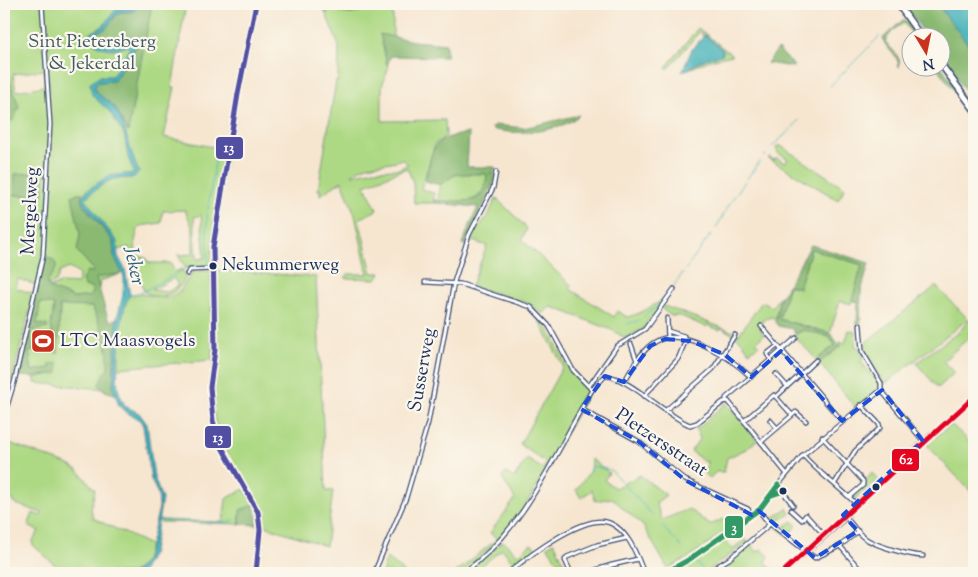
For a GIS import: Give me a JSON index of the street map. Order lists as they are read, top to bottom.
{
  "streets": {
    "street": ["Mergelweg", "Susserweg", "Pletzersstraat"]
  },
  "water": ["Jeker"],
  "parks": ["Sint Pietersberg & Jekerdal"],
  "places": {
    "other": ["Nekummerweg"],
    "sports": ["LTC Maasvogels"]
  },
  "lines": ["transit line 13", "transit line 62", "transit line 3"],
  "north": "bottom"
}
